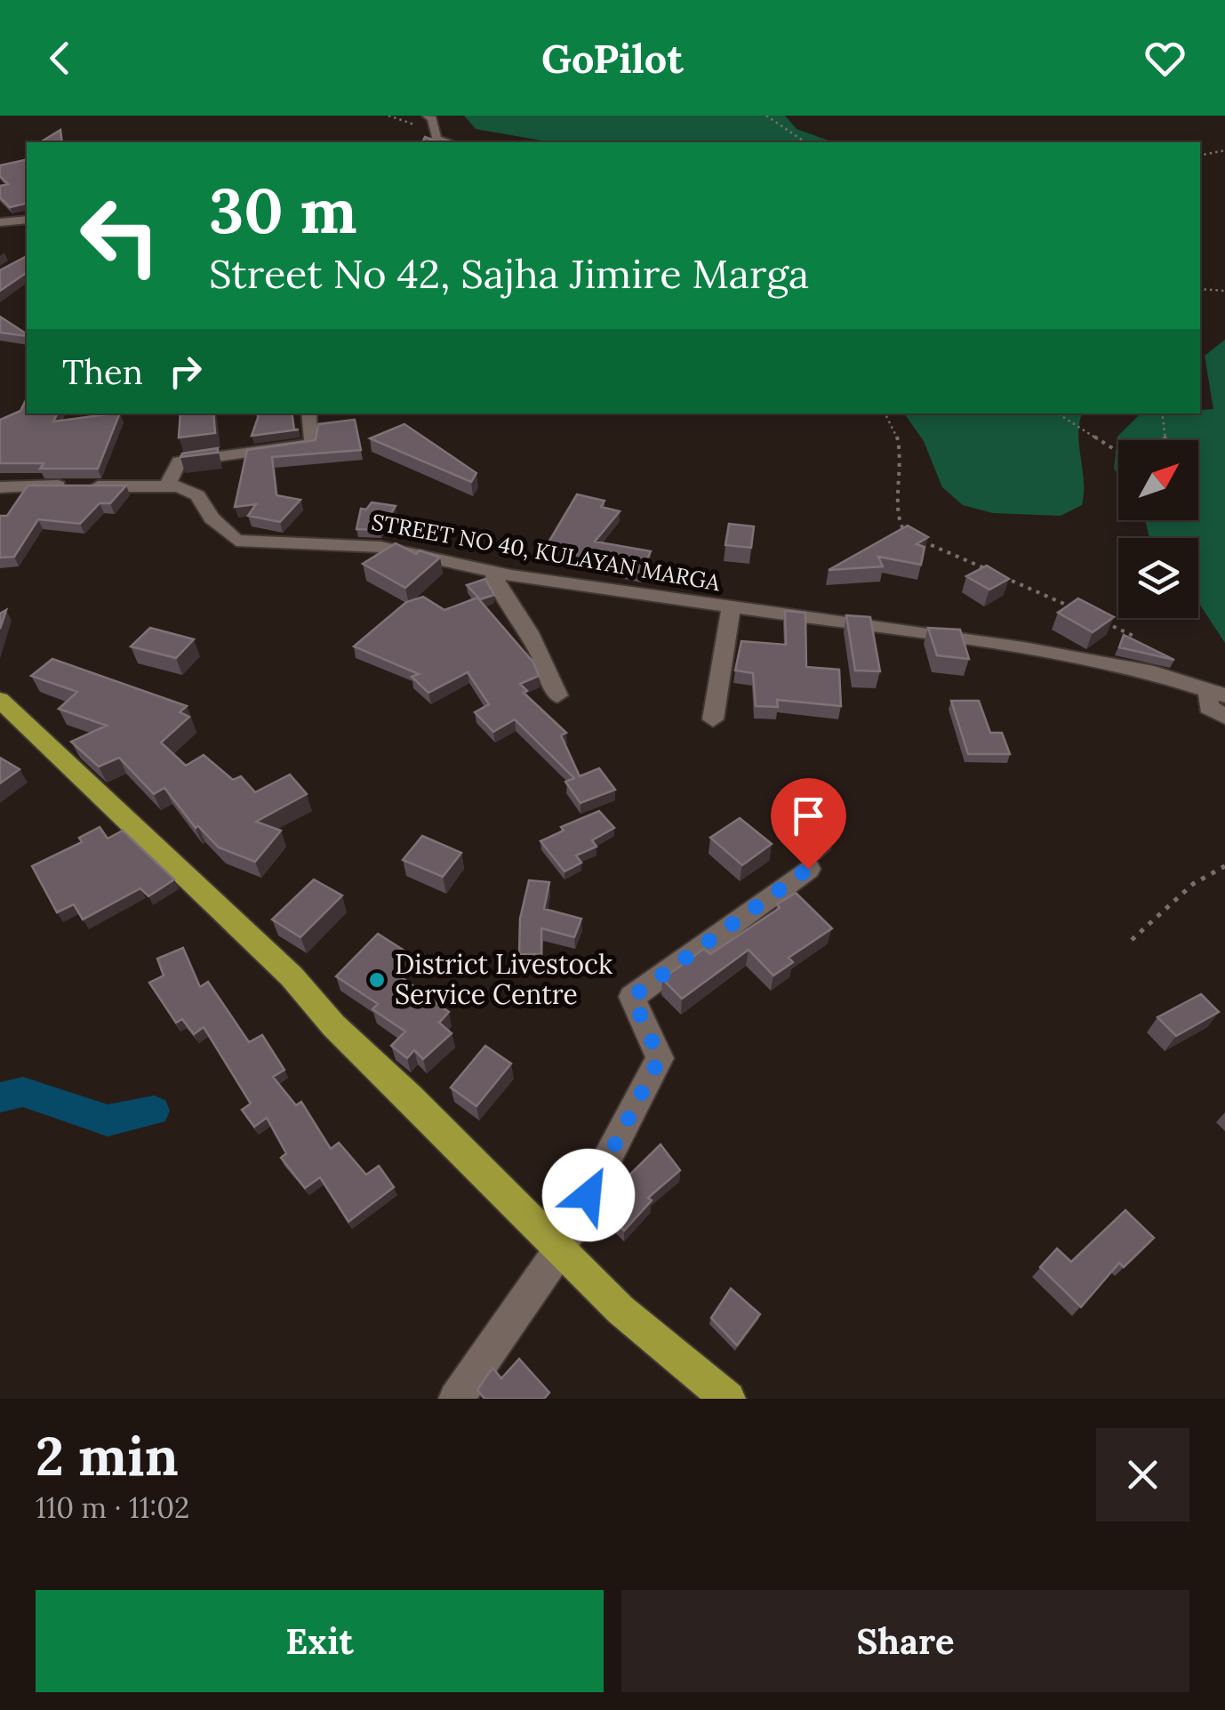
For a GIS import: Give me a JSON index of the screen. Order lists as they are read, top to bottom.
{
  "streets": {
    "street": ["STREET NO 40, KULAYAN MARGA"]
  },
  "places": ["District Livestock Service Centre"],
  "north": "top right",
  "page": {
    "header": "GoPilot",
    "turn": ["30 m", "Street No 42, Sajha Jimire Marga"],
    "then": "Then",
    "heading": ["2 min", "110 m · 11:02"],
    "buttons": ["Exit", "Share"]
  }
}
